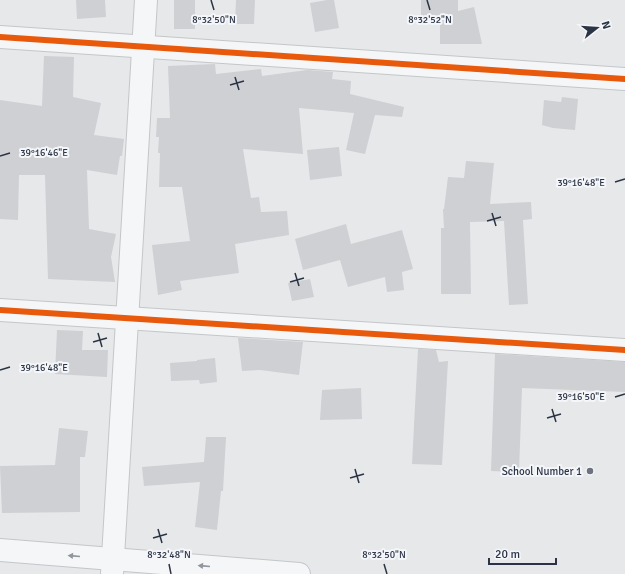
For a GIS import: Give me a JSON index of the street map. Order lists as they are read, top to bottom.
{
  "places": ["School Number 1"],
  "scale_bar": "20 m",
  "north": "right",
  "coordinates": [
    "8°32'50\"N",
    "8°32'52\"N",
    "39°16'46\"E",
    "39°16'48\"E",
    "39°16'50\"E",
    "8°32'48\"N"
  ]
}
